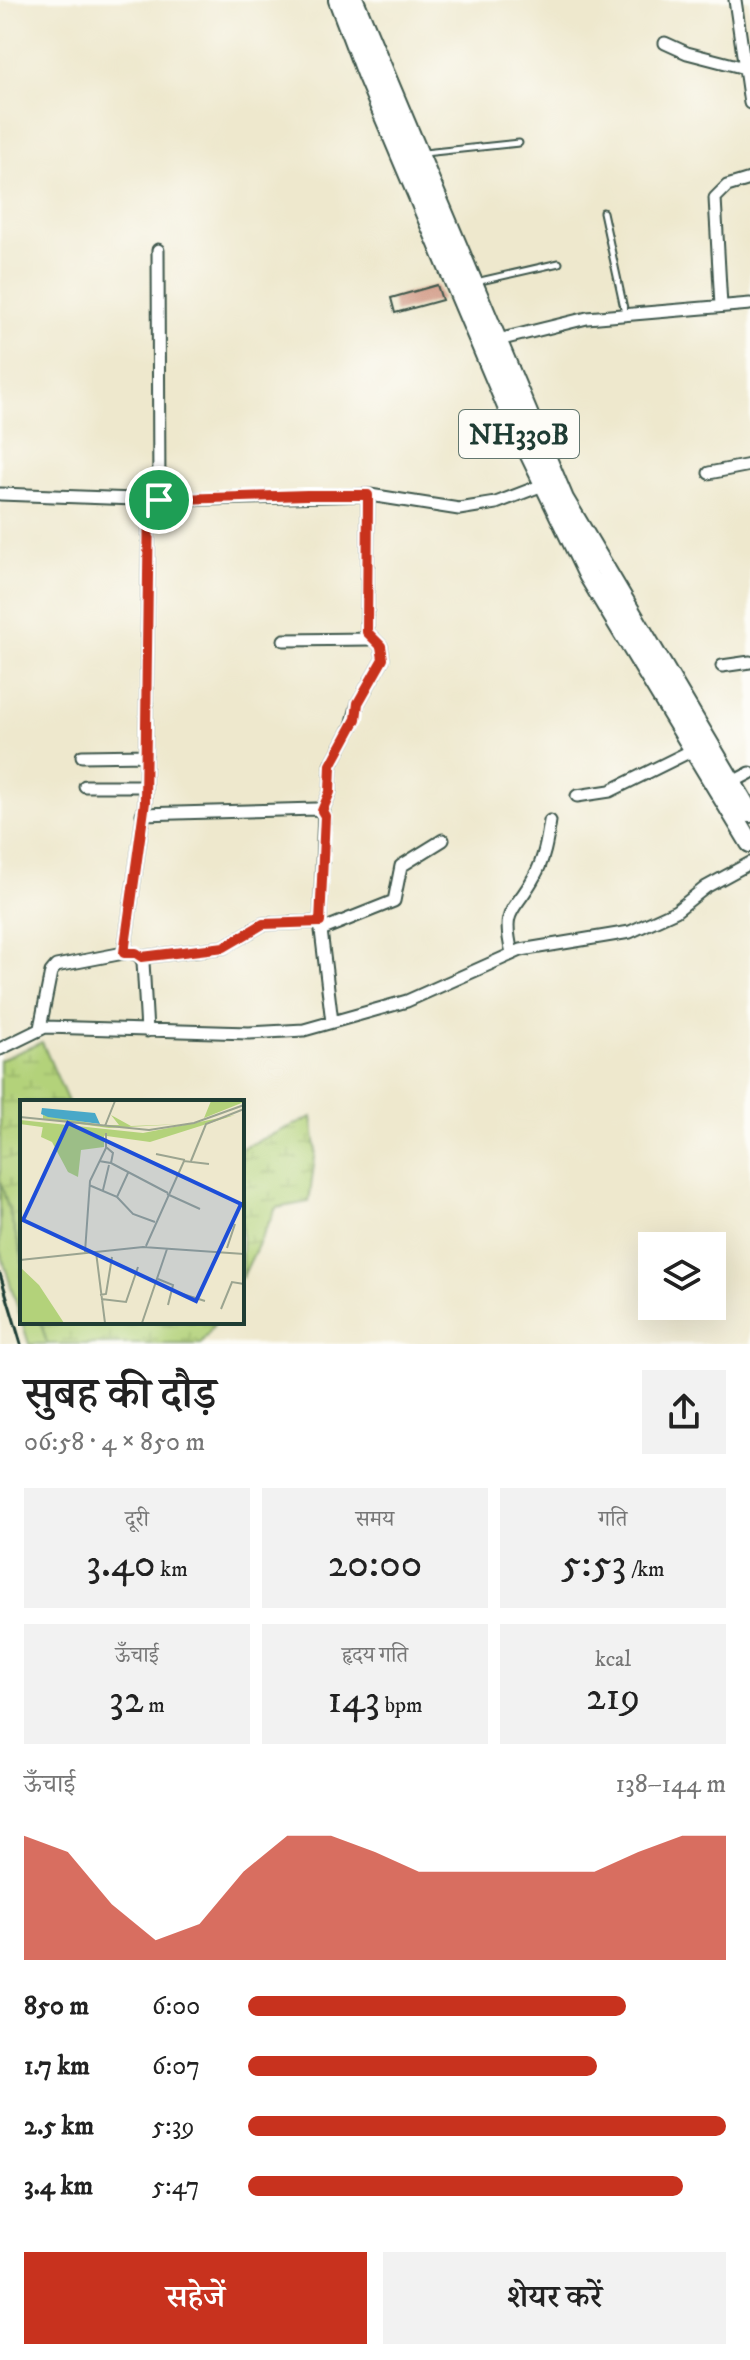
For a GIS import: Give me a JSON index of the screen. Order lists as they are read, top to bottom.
{
  "streets": {
    "highway": ["NH330B"]
  },
  "page": {
    "heading": ["सुबह की दौड़", "06:58 · 4 × 850 m"],
    "stats": [
      ["दूरी", "3.40 km"],
      ["समय", "20:00"],
      ["गति", "5:53 /km"],
      ["ऊँचाई", "32 m"],
      ["हृदय गति", "143 bpm"],
      ["kcal", "219"]
    ],
    "chart": ["ऊँचाई", "138–144 m"],
    "list": [
      {
        "name": "850 m",
        "note": "6:00"
      },
      {
        "name": "1.7 km",
        "note": "6:07"
      },
      {
        "name": "2.5 km",
        "note": "5:39"
      },
      {
        "name": "3.4 km",
        "note": "5:47"
      }
    ],
    "buttons": ["सहेजें", "शेयर करें"]
  }
}
